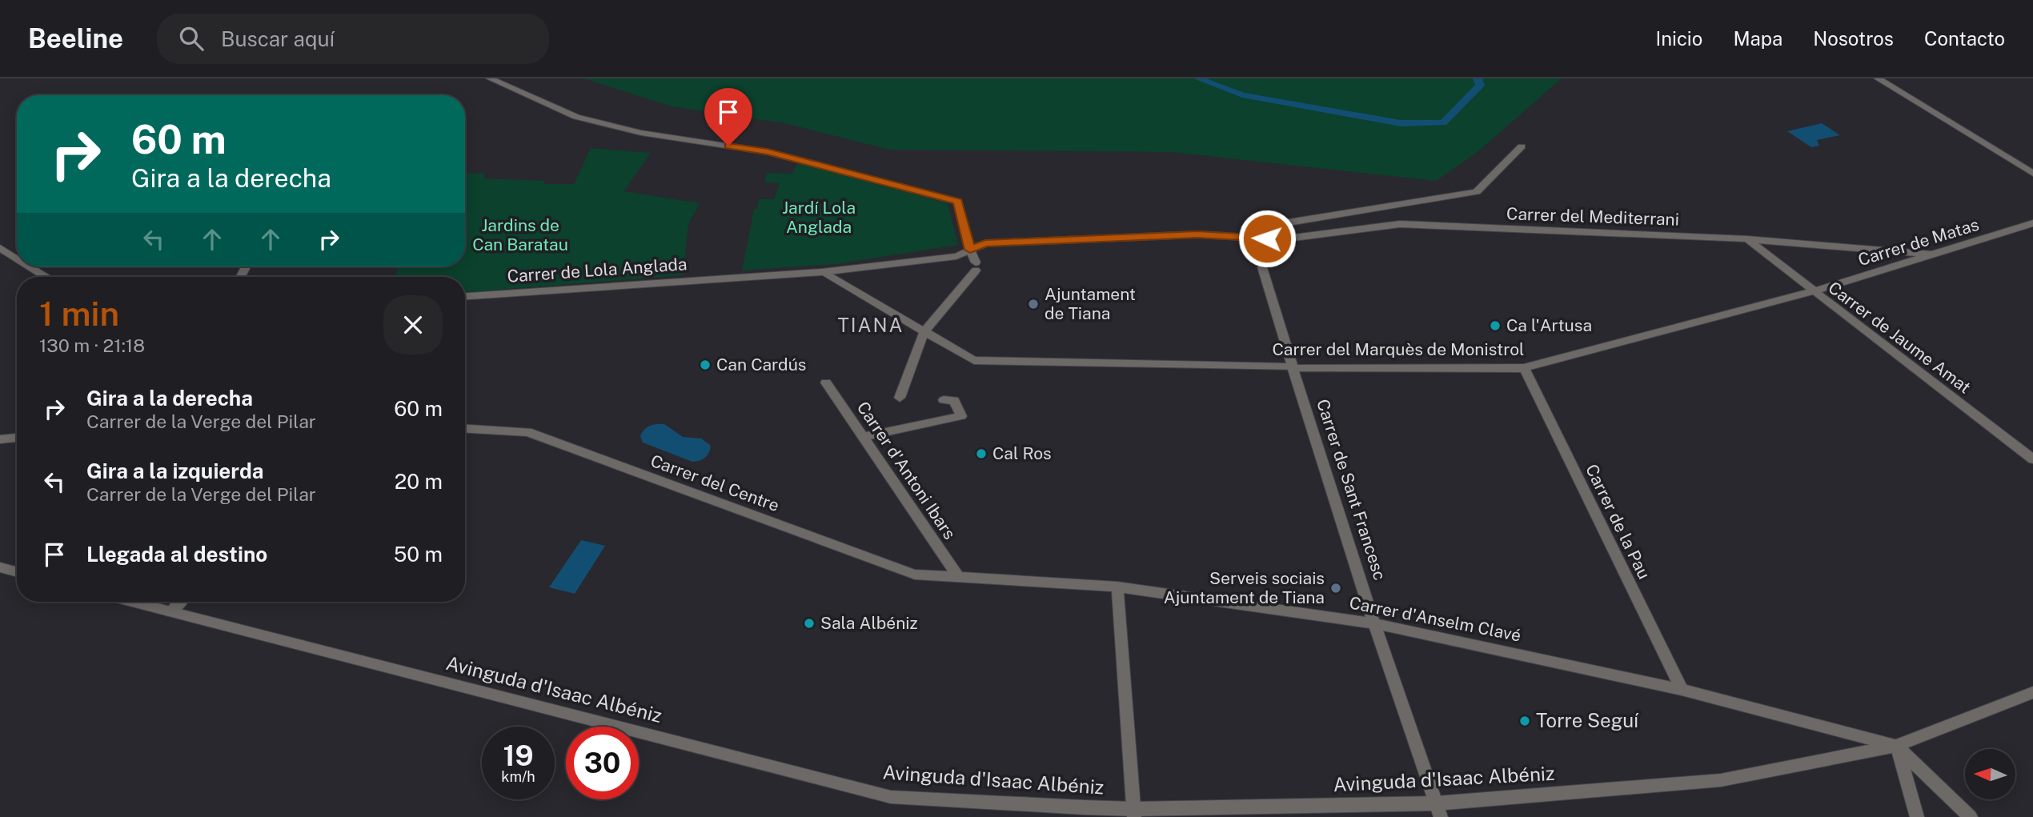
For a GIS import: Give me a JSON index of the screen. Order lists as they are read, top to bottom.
{
  "streets": {
    "street": [
      "Carrer del Mediterrani",
      "Carrer de Matas",
      "Carrer de Lola Anglada",
      "Carrer de Jaume Amat",
      "Carrer del Marquès de Monistrol",
      "Carrer d'Antoni Ibars",
      "Carrer del Centre",
      "Carrer de Sant Francesc",
      "Carrer de la Pau",
      "Carrer d'Anselm Clavé",
      "Avinguda d'Isaac Albéniz"
    ]
  },
  "crossings": [
    ["Carrer del Mediterrani", "Carrer de Matas"],
    ["Carrer del Mediterrani", "Carrer de Lola Anglada"],
    ["Carrer del Mediterrani", "Carrer de Jaume Amat"],
    ["Carrer de Matas", "Carrer de Jaume Amat"],
    ["Carrer de Matas", "Carrer del Marquès de Monistrol"],
    ["Carrer de Jaume Amat", "Carrer del Marquès de Monistrol"],
    ["Carrer del Marquès de Monistrol", "Carrer de Sant Francesc"],
    ["Carrer del Marquès de Monistrol", "Carrer de la Pau"],
    ["Carrer d'Antoni Ibars", "Carrer del Centre"],
    ["Carrer d'Antoni Ibars", "Carrer d'Anselm Clavé"],
    ["Carrer del Centre", "Carrer d'Anselm Clavé"],
    ["Carrer de Sant Francesc", "Carrer d'Anselm Clavé"],
    ["Carrer de Sant Francesc", "Avinguda d'Isaac Albéniz"],
    ["Carrer de la Pau", "Carrer d'Anselm Clavé"],
    ["Carrer d'Anselm Clavé", "Avinguda d'Isaac Albéniz"]
  ],
  "districts": ["TIANA"],
  "parks": ["Jardí Lola Anglada", "Jardins de Can Baratau"],
  "places": [
    "Ajuntament de Tiana",
    "Ca l'Artusa",
    "Can Cardús",
    "Cal Ros",
    "Serveis sociais Ajuntament de Tiana",
    "Sala Albéniz",
    "Torre Seguí"
  ],
  "north": "left",
  "page": {
    "header": "Beeline",
    "search": "Buscar aquí",
    "nav": [
      "Inicio",
      "Mapa",
      "Nosotros",
      "Contacto"
    ],
    "turn": ["60 m", "Gira a la derecha"],
    "heading": ["1 min", "130 m · 21:18"],
    "list": [
      {
        "name": "Gira a la derecha",
        "note": "Carrer de la Verge del Pilar",
        "value": "60 m"
      },
      {
        "name": "Gira a la izquierda",
        "note": "Carrer de la Verge del Pilar",
        "value": "20 m"
      },
      {
        "name": "Llegada al destino",
        "value": "50 m"
      }
    ],
    "speed": "19 km/h",
    "limit": "30"
  }
}
